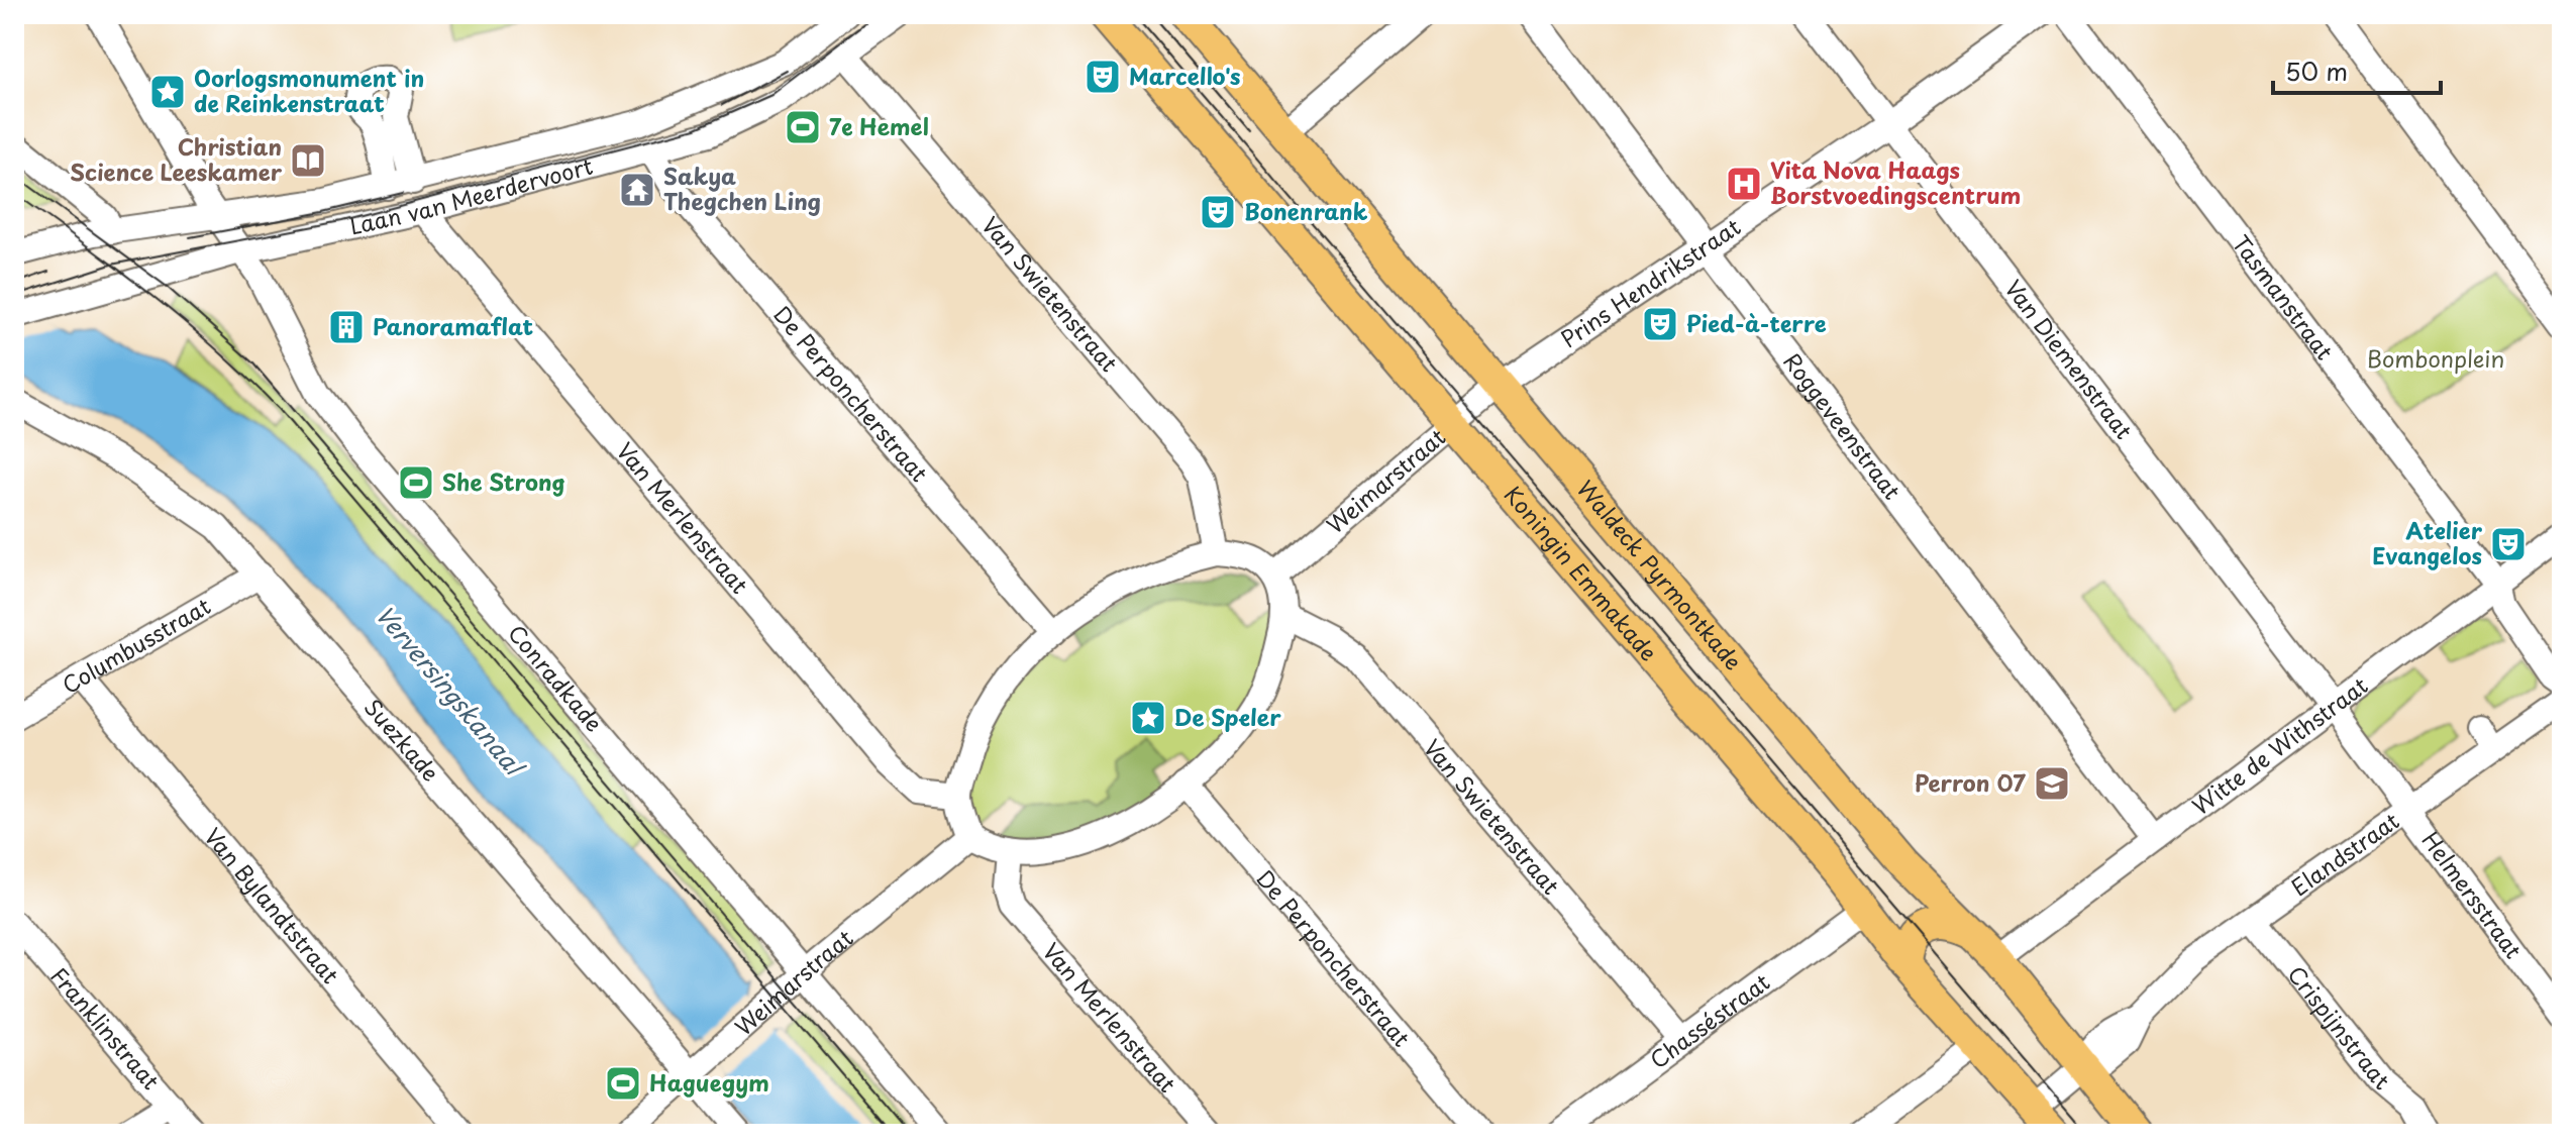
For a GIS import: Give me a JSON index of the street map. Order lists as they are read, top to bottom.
{
  "streets": {
    "main road": ["Koningin Emmakade", "Waldeck Pyrmontkade"],
    "street": [
      "Laan van Meerdervoort",
      "Prins Hendrikstraat",
      "Van Swietenstraat",
      "Tasmanstraat",
      "Van Diemenstraat",
      "De Perponcherstraat",
      "Roggeveenstraat",
      "Weimarstraat",
      "Van Merlenstraat",
      "Columbusstraat",
      "Conradkade",
      "Suezkade",
      "Witte de Withstraat",
      "Elandstraat",
      "Helmersstraat",
      "Van Bylandtstraat",
      "Chasséstraat",
      "Crispijnstraat",
      "Franklinstraat"
    ]
  },
  "crossings": [
    ["Laan van Meerdervoort", "Van Swietenstraat"],
    ["Laan van Meerdervoort", "De Perponcherstraat"],
    ["Laan van Meerdervoort", "Van Merlenstraat"],
    ["Laan van Meerdervoort", "Conradkade"],
    ["Prins Hendrikstraat", "Van Diemenstraat"],
    ["Prins Hendrikstraat", "Roggeveenstraat"],
    ["Prins Hendrikstraat", "Weimarstraat"],
    ["Prins Hendrikstraat", "Waldeck Pyrmontkade"],
    ["Van Swietenstraat", "Chasséstraat"],
    ["Tasmanstraat", "Witte de Withstraat"],
    ["Van Diemenstraat", "Witte de Withstraat"],
    ["Van Diemenstraat", "Helmersstraat"],
    ["Roggeveenstraat", "Witte de Withstraat"],
    ["Weimarstraat", "Koningin Emmakade"],
    ["Weimarstraat", "Waldeck Pyrmontkade"],
    ["Weimarstraat", "Conradkade"],
    ["Weimarstraat", "Suezkade"],
    ["Koningin Emmakade", "Elandstraat"],
    ["Koningin Emmakade", "Chasséstraat"],
    ["Waldeck Pyrmontkade", "Witte de Withstraat"],
    ["Waldeck Pyrmontkade", "Elandstraat"],
    ["Columbusstraat", "Suezkade"],
    ["Columbusstraat", "Van Bylandtstraat"],
    ["Elandstraat", "Helmersstraat"],
    ["Elandstraat", "Crispijnstraat"]
  ],
  "water": ["Verversingskanaal"],
  "parks": ["Bombonplein"],
  "places": {
    "theatre": [
      "Marcello's",
      "Bonenrank",
      "Pied-à-terre",
      "Atelier Evangelos"
    ],
    "place": ["Oorlogsmonument in de Reinkenstraat", "De Speler"],
    "sports": ["7e Hemel", "She Strong", "Haguegym"],
    "library": ["Christian Science Leeskamer"],
    "hospital": ["Vita Nova Haags Borstvoedingscentrum"],
    "temple": ["Sakya Thegchen Ling"],
    "building": ["Panoramaflat"],
    "school or university": ["Perron 07"]
  },
  "scale_bar": "50 m"
}
